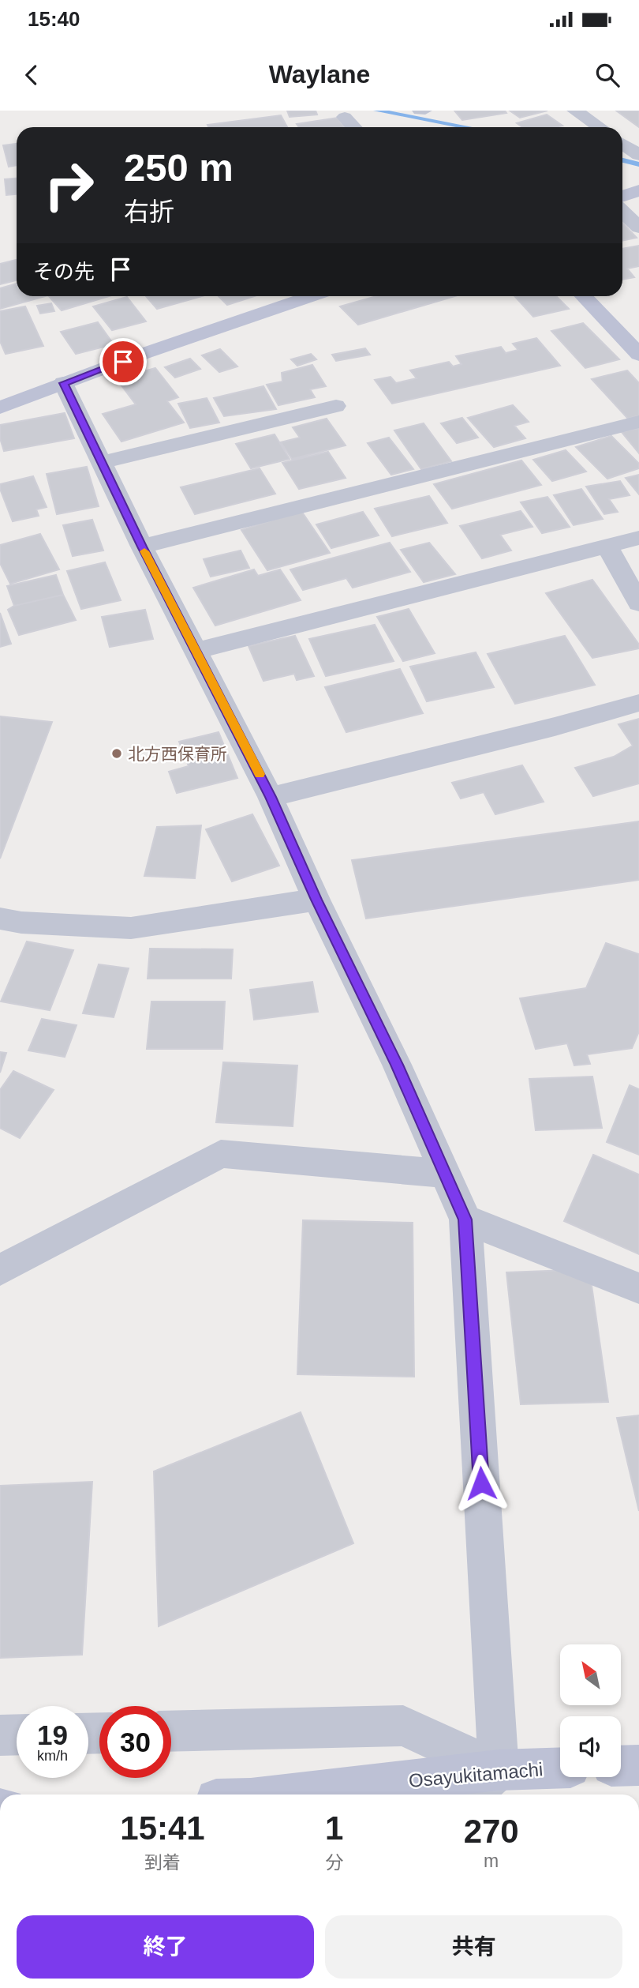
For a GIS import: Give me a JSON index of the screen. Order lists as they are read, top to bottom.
{
  "streets": {
    "street": ["Osayukitamachi"]
  },
  "places": ["北方西保育所"],
  "north": "top left",
  "page": {
    "status": "15:40",
    "header": "Waylane",
    "turn": ["250 m", "右折"],
    "then": "その先",
    "speed": "19 km/h",
    "limit": "30",
    "eta": [
      "15:41",
      "到着",
      "1",
      "分",
      "270",
      "m"
    ],
    "buttons": ["終了", "共有"]
  }
}
